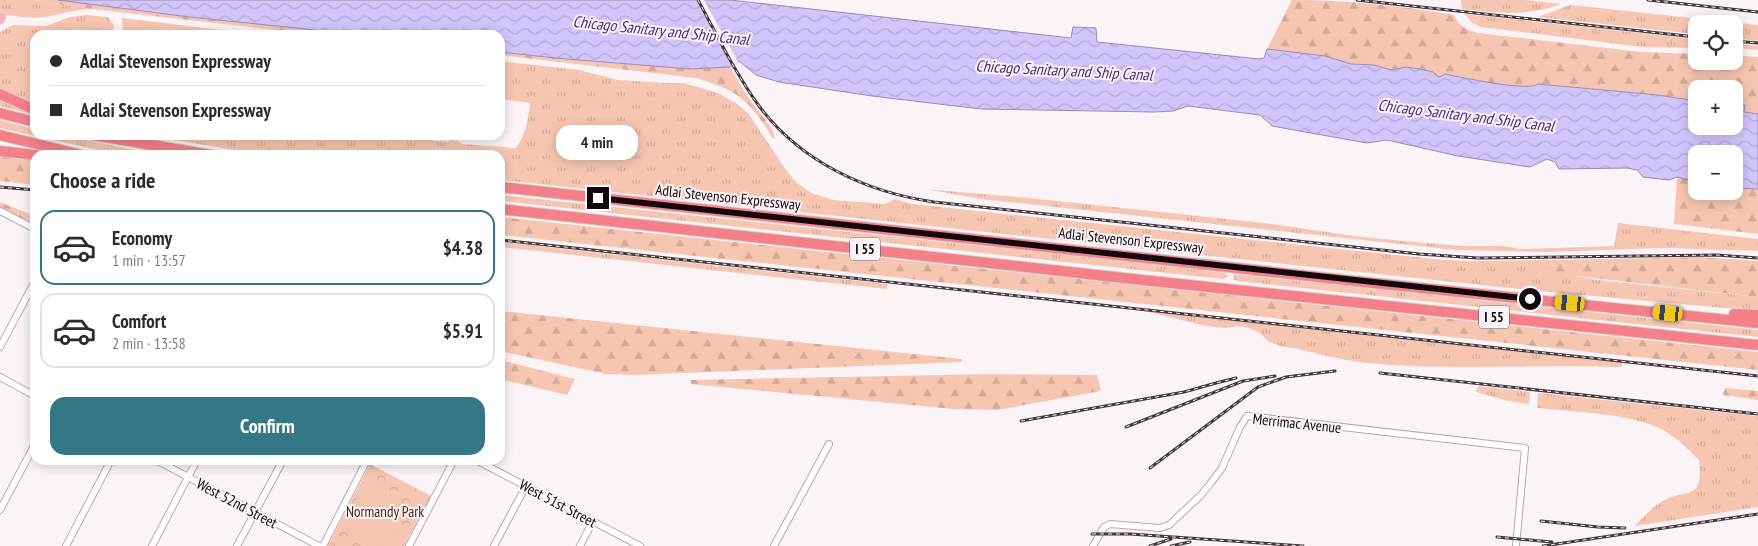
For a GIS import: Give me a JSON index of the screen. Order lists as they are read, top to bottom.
{
  "streets": {
    "highway": ["Adlai Stevenson Expressway", "I 55"],
    "street": ["Merrimac Avenue", "West 52nd Street", "West 51st Street"]
  },
  "water": ["Chicago Sanitary and Ship Canal"],
  "parks": ["Normandy Park"],
  "page": {
    "map_buttons": ["+", "−"],
    "banner": ["Adlai Stevenson Expressway", "Adlai Stevenson Expressway"],
    "bubble": "4 min",
    "heading": "Choose a ride",
    "list": [
      {
        "name": "Economy",
        "note": "1 min · 13:57",
        "value": "$4.38"
      },
      {
        "name": "Comfort",
        "note": "2 min · 13:58",
        "value": "$5.91"
      }
    ],
    "buttons": "Confirm"
  }
}
